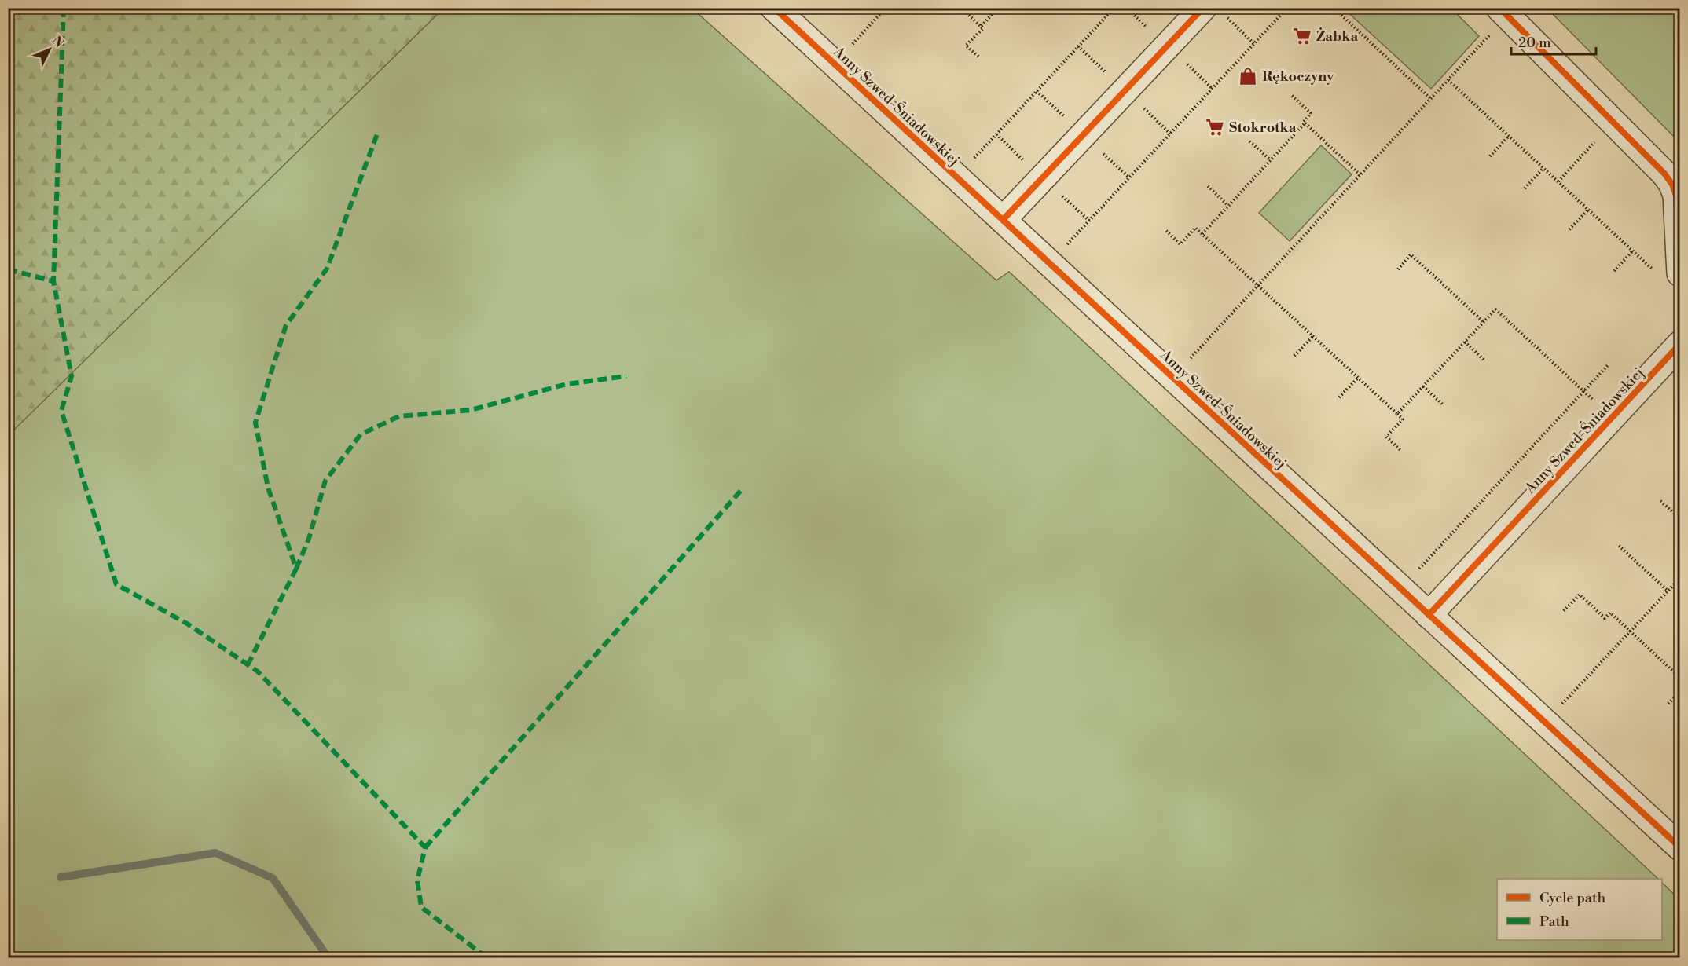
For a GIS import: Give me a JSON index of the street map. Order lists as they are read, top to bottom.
{
  "streets": {
    "street": ["Anny Szwed-Śniadowskiej"]
  },
  "places": {
    "supermarket": ["Żabka", "Stokrotka"],
    "shop": ["Rękoczyny"]
  },
  "legend": ["Cycle path", "Path"],
  "scale_bar": "20 m",
  "north": "top right"
}
